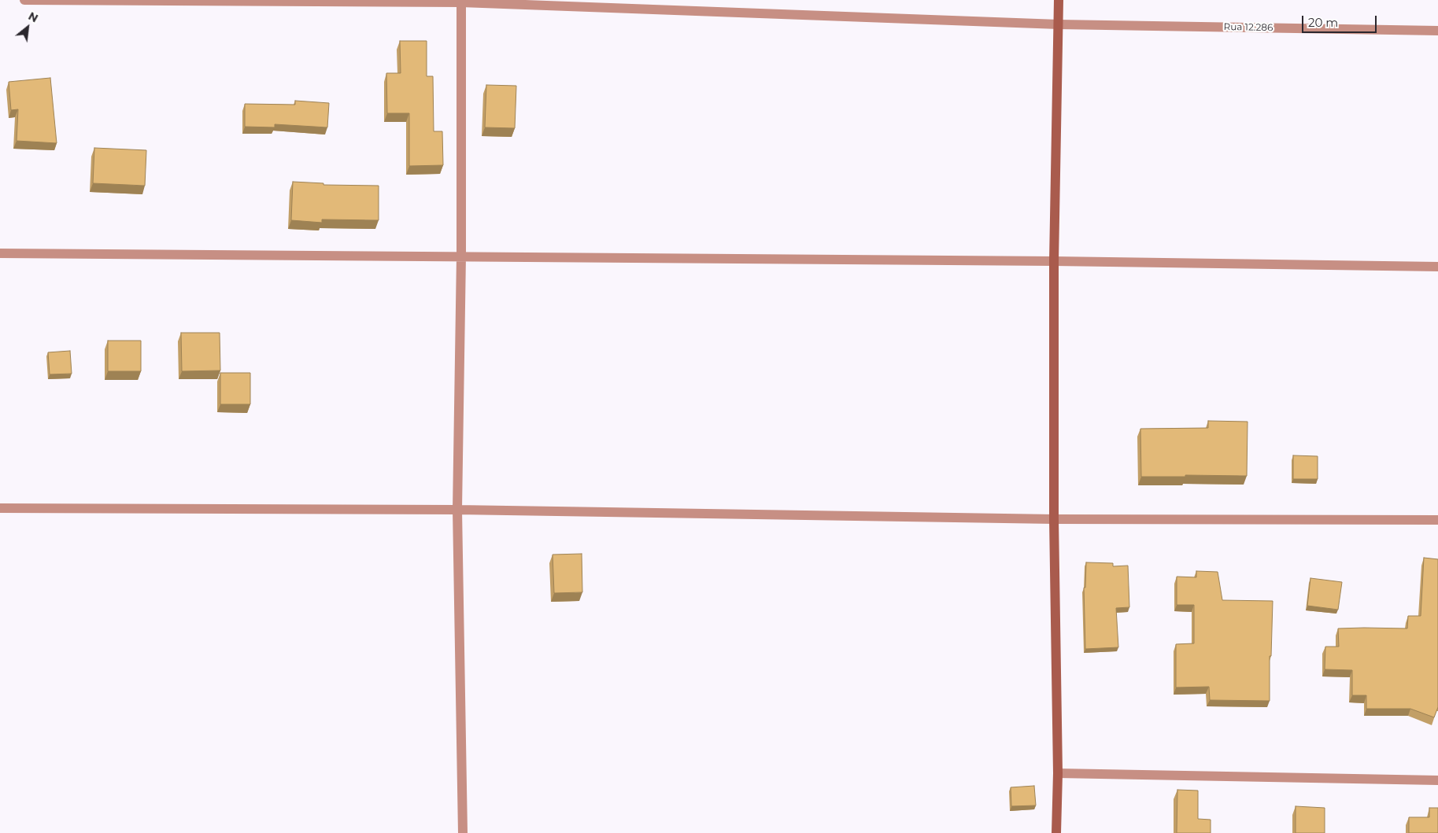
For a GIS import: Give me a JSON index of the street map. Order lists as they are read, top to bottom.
{
  "streets": {
    "street": ["Rua 12.286"]
  },
  "scale_bar": "20 m",
  "north": "top right"
}
